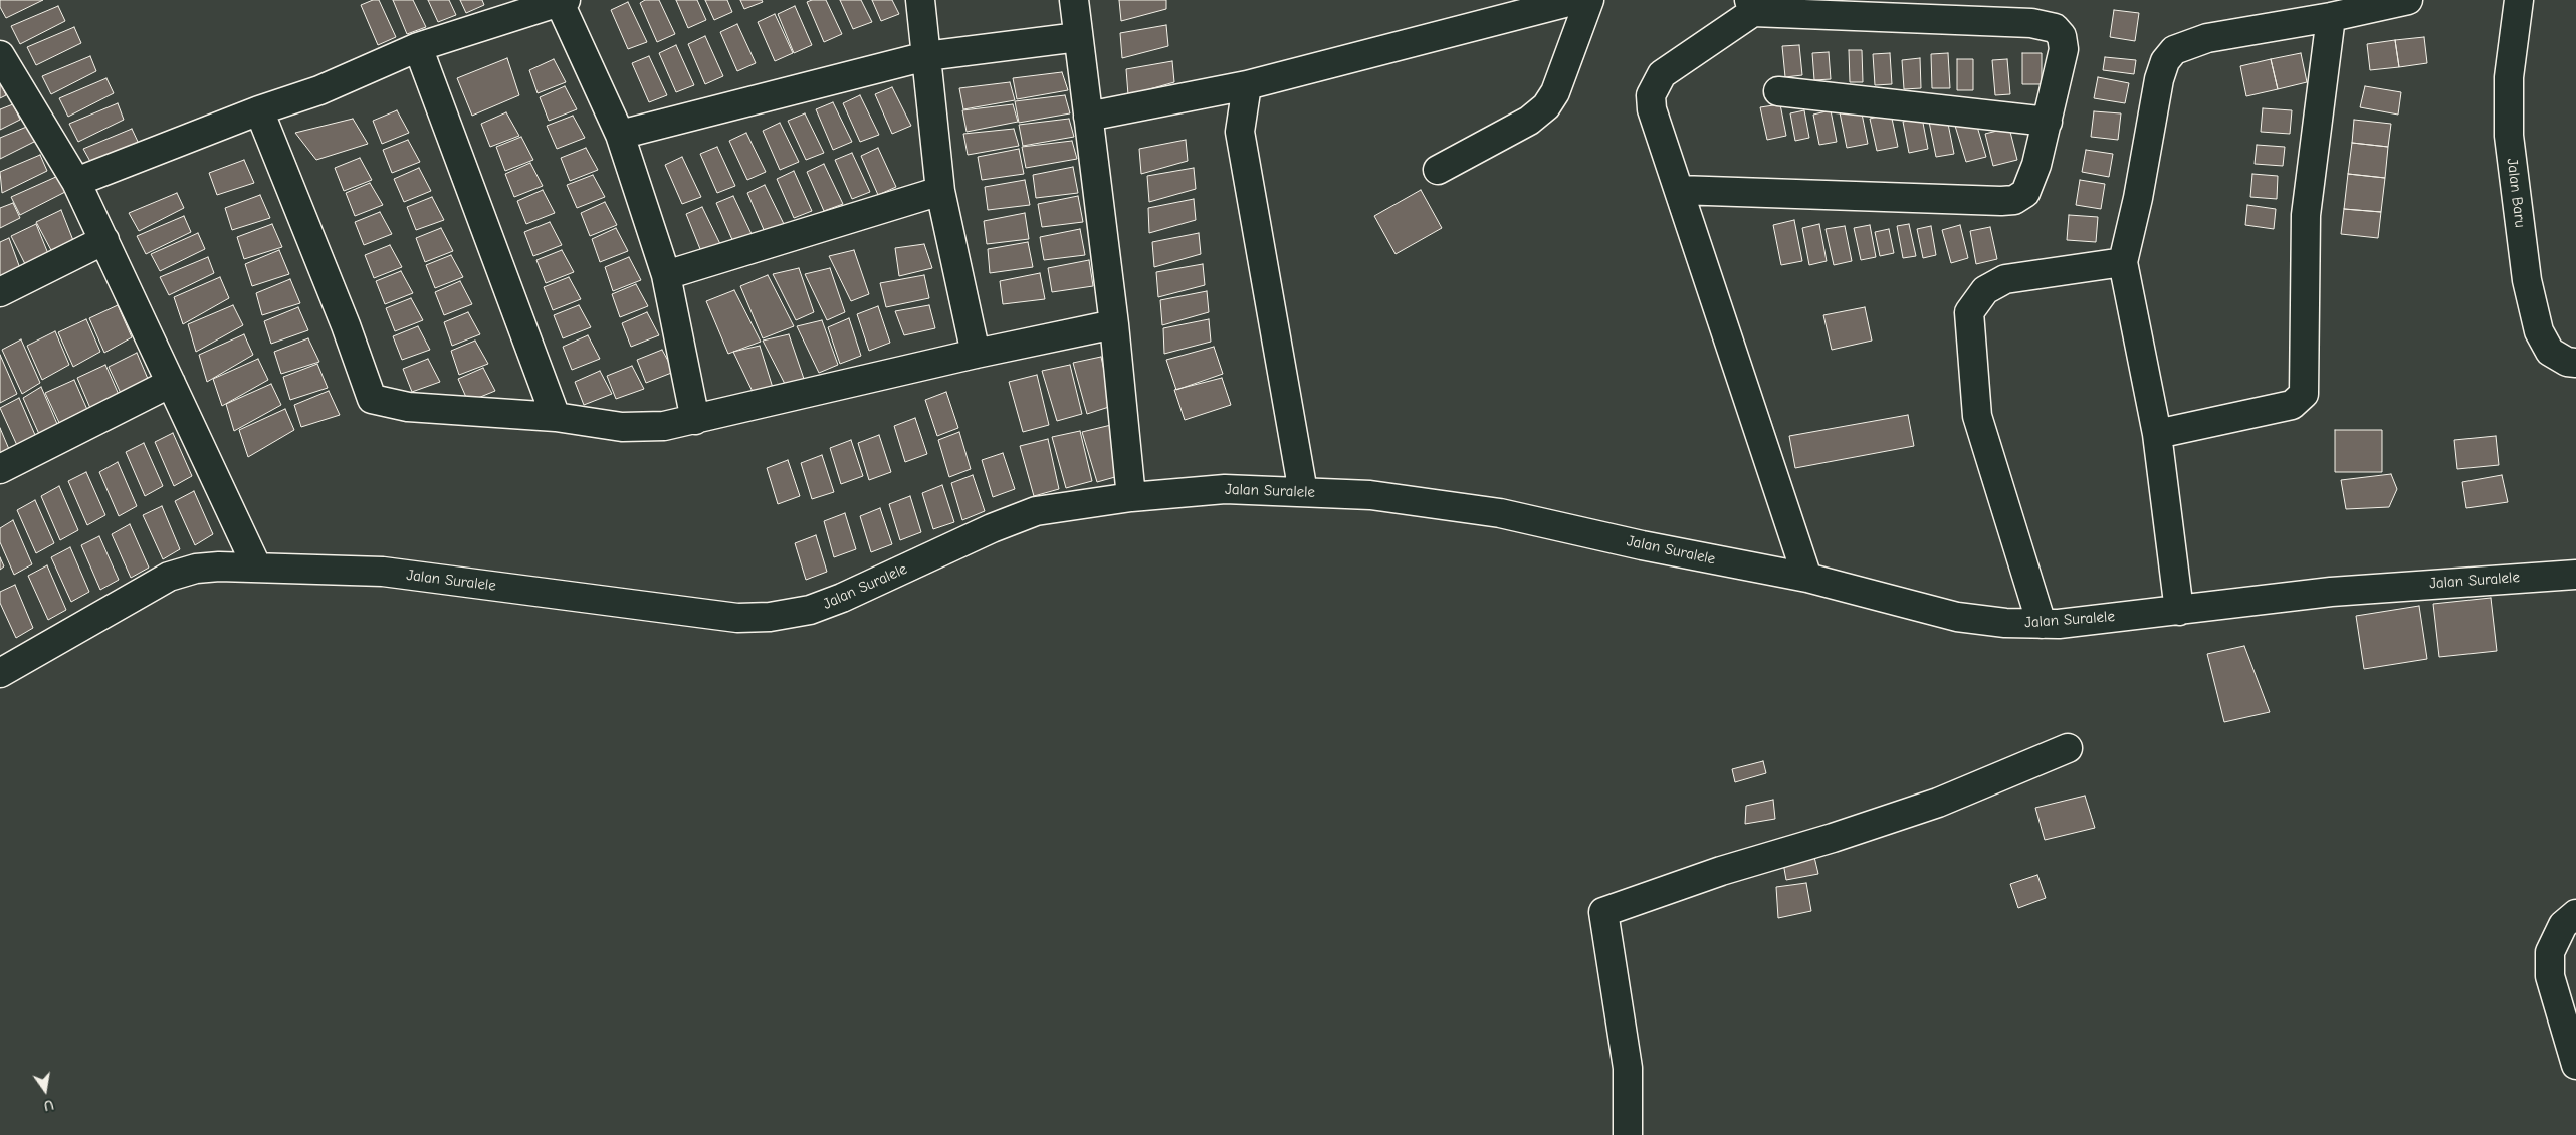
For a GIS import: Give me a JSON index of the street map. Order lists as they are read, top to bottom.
{
  "streets": {
    "street": ["Jalan Baru", "Jalan Suralele"]
  },
  "north": "bottom"
}
